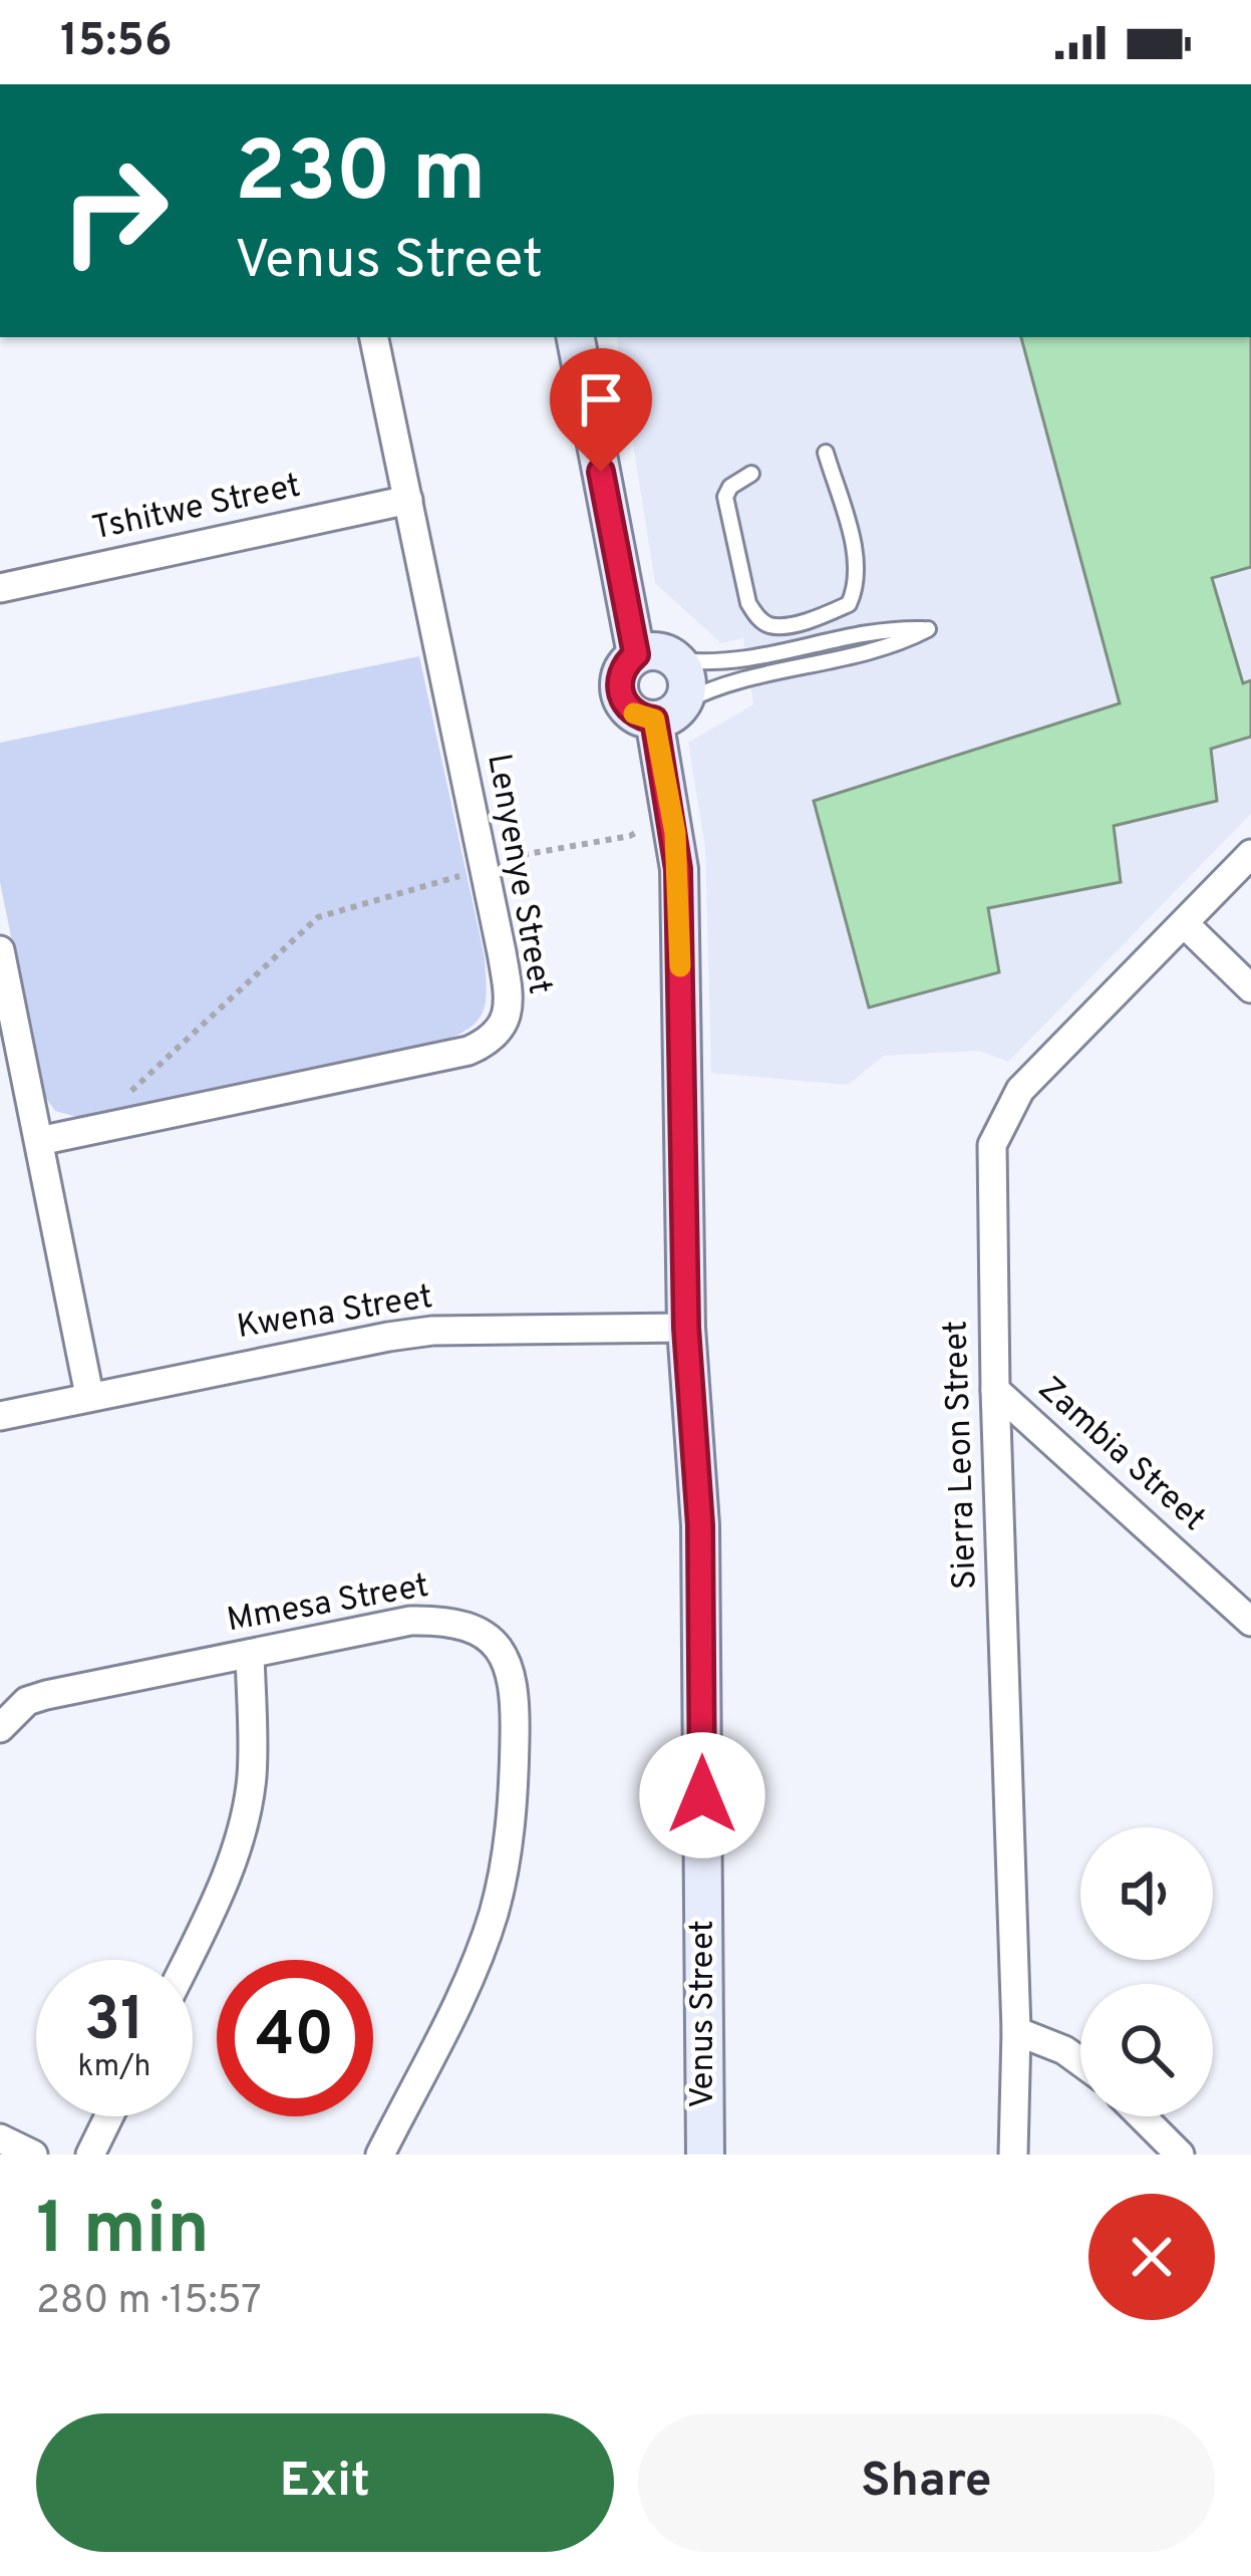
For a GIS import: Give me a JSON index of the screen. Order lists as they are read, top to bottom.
{
  "streets": {
    "street": [
      "Tshitwe Street",
      "Lenyenye Street",
      "Kwena Street",
      "Sierra Leon Street",
      "Zambia Street",
      "Mmesa Street",
      "Venus Street"
    ]
  },
  "crossings": [
    ["Tshitwe Street", "Lenyenye Street"],
    ["Kwena Street", "Venus Street"],
    ["Sierra Leon Street", "Zambia Street"]
  ],
  "page": {
    "status": "15:56",
    "turn": ["230 m", "Venus Street"],
    "speed": "31 km/h",
    "limit": "40",
    "heading": ["1 min", "280 m · 15:57"],
    "buttons": ["Exit", "Share"]
  }
}
